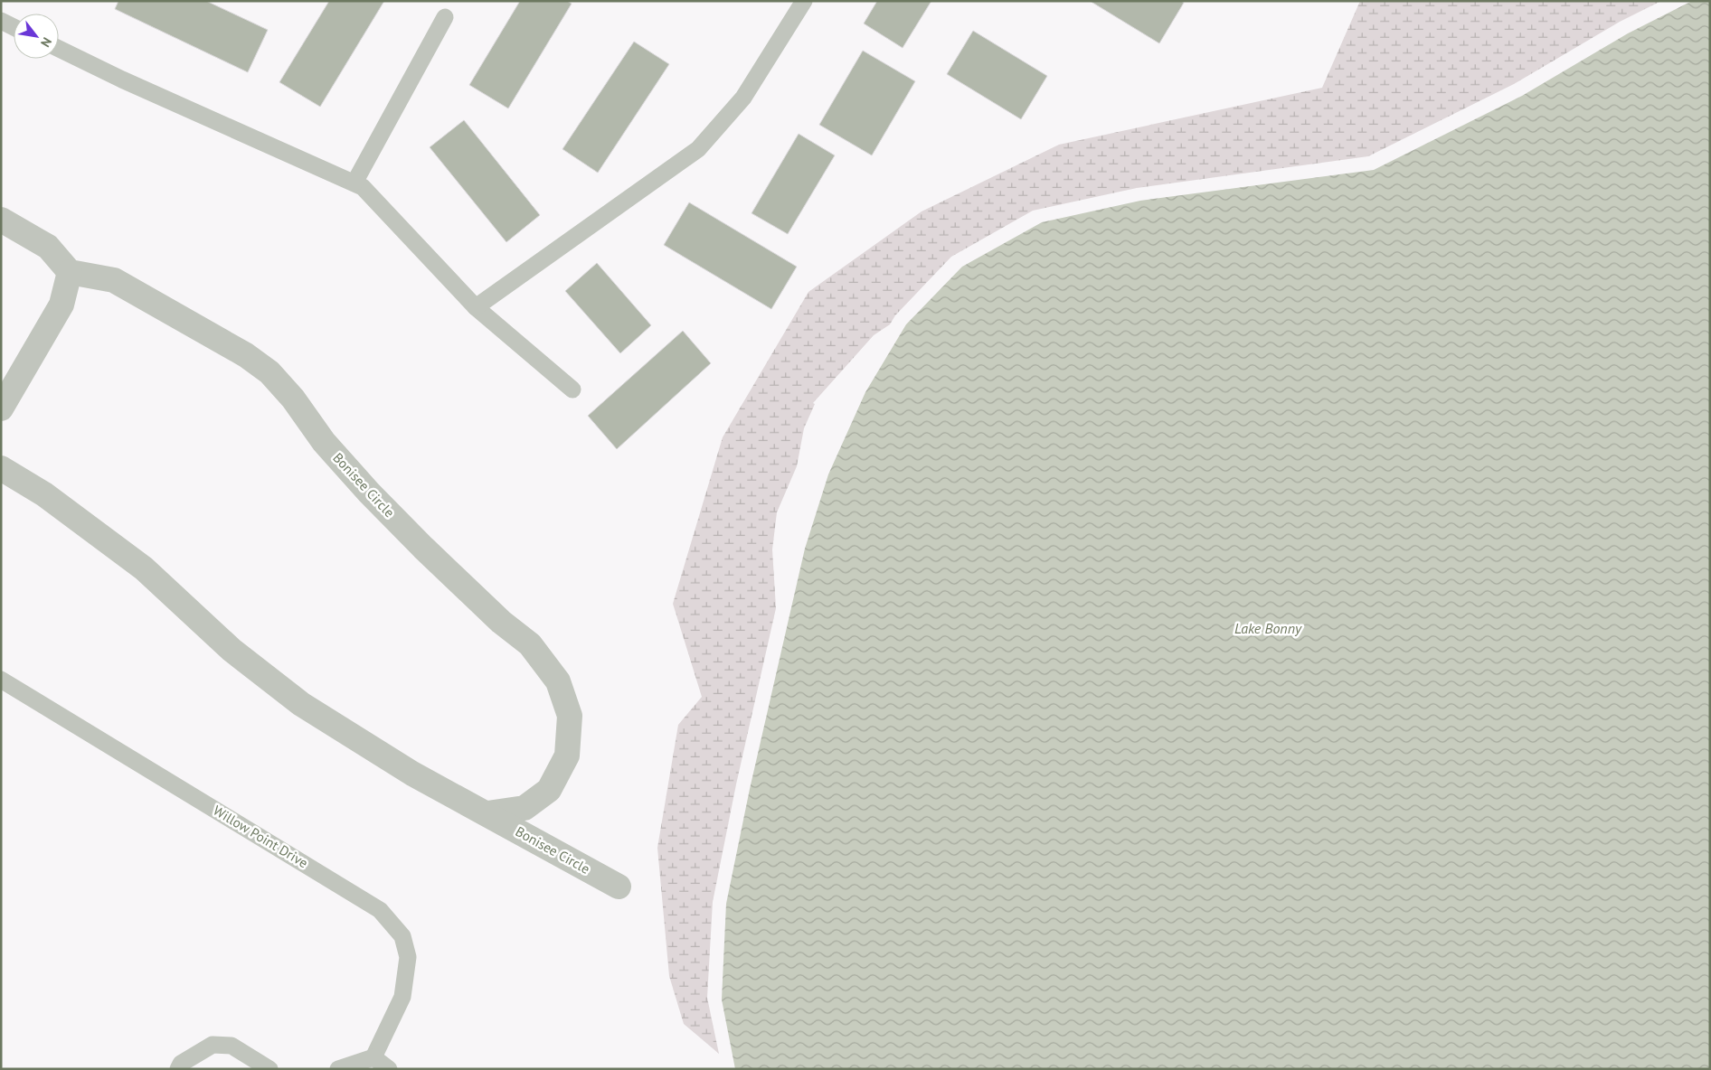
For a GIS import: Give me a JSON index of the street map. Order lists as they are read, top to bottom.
{
  "streets": {
    "street": ["Bonisee Circle"],
    "lane": ["Willow Point Drive"]
  },
  "water": ["Lake Bonny"],
  "north": "bottom right"
}
